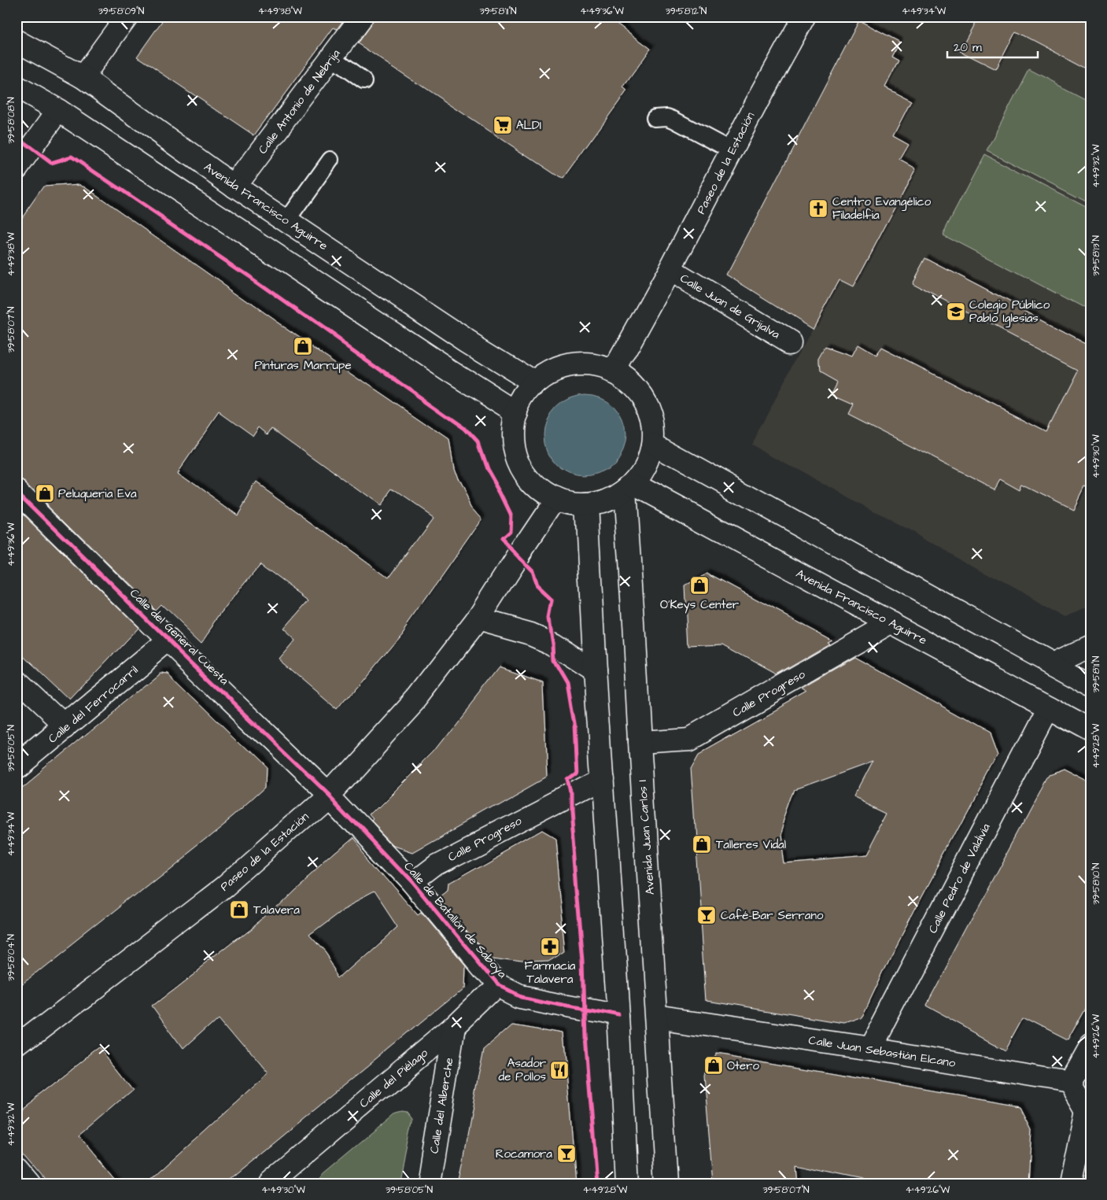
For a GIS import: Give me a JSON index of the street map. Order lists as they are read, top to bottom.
{
  "streets": {
    "street": [
      "Calle Antonio de Nebrija",
      "Paseo de la Estación",
      "Avenida Francisco Aguirre",
      "Calle Juan de Grijalva",
      "Calle del General Cuesta",
      "Calle Progreso",
      "Calle del Ferrocarril",
      "Avenida Juan Carlos I",
      "Calle Pedro de Valdivia",
      "Calle de Batallón de Saboya",
      "Calle Juan Sebastián Elcano",
      "Calle del Piélago",
      "Calle del Alberche"
    ]
  },
  "crossings": [
    ["Calle Antonio de Nebrija", "Avenida Francisco Aguirre"],
    ["Paseo de la Estación", "Avenida Francisco Aguirre"],
    ["Paseo de la Estación", "Calle Juan de Grijalva"],
    ["Paseo de la Estación", "Calle del General Cuesta"],
    ["Paseo de la Estación", "Avenida Juan Carlos I"],
    ["Paseo de la Estación", "Calle de Batallón de Saboya"],
    ["Avenida Francisco Aguirre", "Calle Progreso"],
    ["Avenida Francisco Aguirre", "Avenida Juan Carlos I"],
    ["Avenida Francisco Aguirre", "Calle Pedro de Valdivia"],
    ["Calle del General Cuesta", "Calle del Ferrocarril"],
    ["Calle del General Cuesta", "Calle de Batallón de Saboya"],
    ["Calle Progreso", "Avenida Juan Carlos I"],
    ["Calle Progreso", "Calle de Batallón de Saboya"],
    ["Avenida Juan Carlos I", "Calle Juan Sebastián Elcano"],
    ["Calle Pedro de Valdivia", "Calle Juan Sebastián Elcano"],
    ["Calle de Batallón de Saboya", "Calle del Piélago"],
    ["Calle del Piélago", "Calle del Alberche"]
  ],
  "places": {
    "supermarket": ["ALDI"],
    "church": ["Centro Evangélico Filadelfia"],
    "school or university": ["Colegio Público Pablo Iglesias"],
    "shop": [
      "Pinturas Marrupe",
      "Peluqueria Eva",
      "O'Keys Center",
      "Talleres Vidal",
      "Talavera",
      "Otero"
    ],
    "bar": ["Café-Bar Serrano", "Rocamora"],
    "pharmacy": ["Farmacia Talavera"],
    "restaurant": ["Asador de Pollos"]
  },
  "scale_bar": "20 m",
  "coordinates": [
    "39°58'09\"N",
    "4°49'38\"W",
    "39°58'11\"N",
    "4°49'36\"W",
    "39°58'12\"N",
    "4°49'34\"W",
    "39°58'08\"N",
    "4°49'32\"W",
    "39°58'13\"N",
    "39°58'07\"N",
    "4°49'30\"W",
    "4°49'28\"W",
    "39°58'05\"N",
    "39°58'10\"N",
    "39°58'04\"N",
    "4°49'26\"W"
  ]
}
